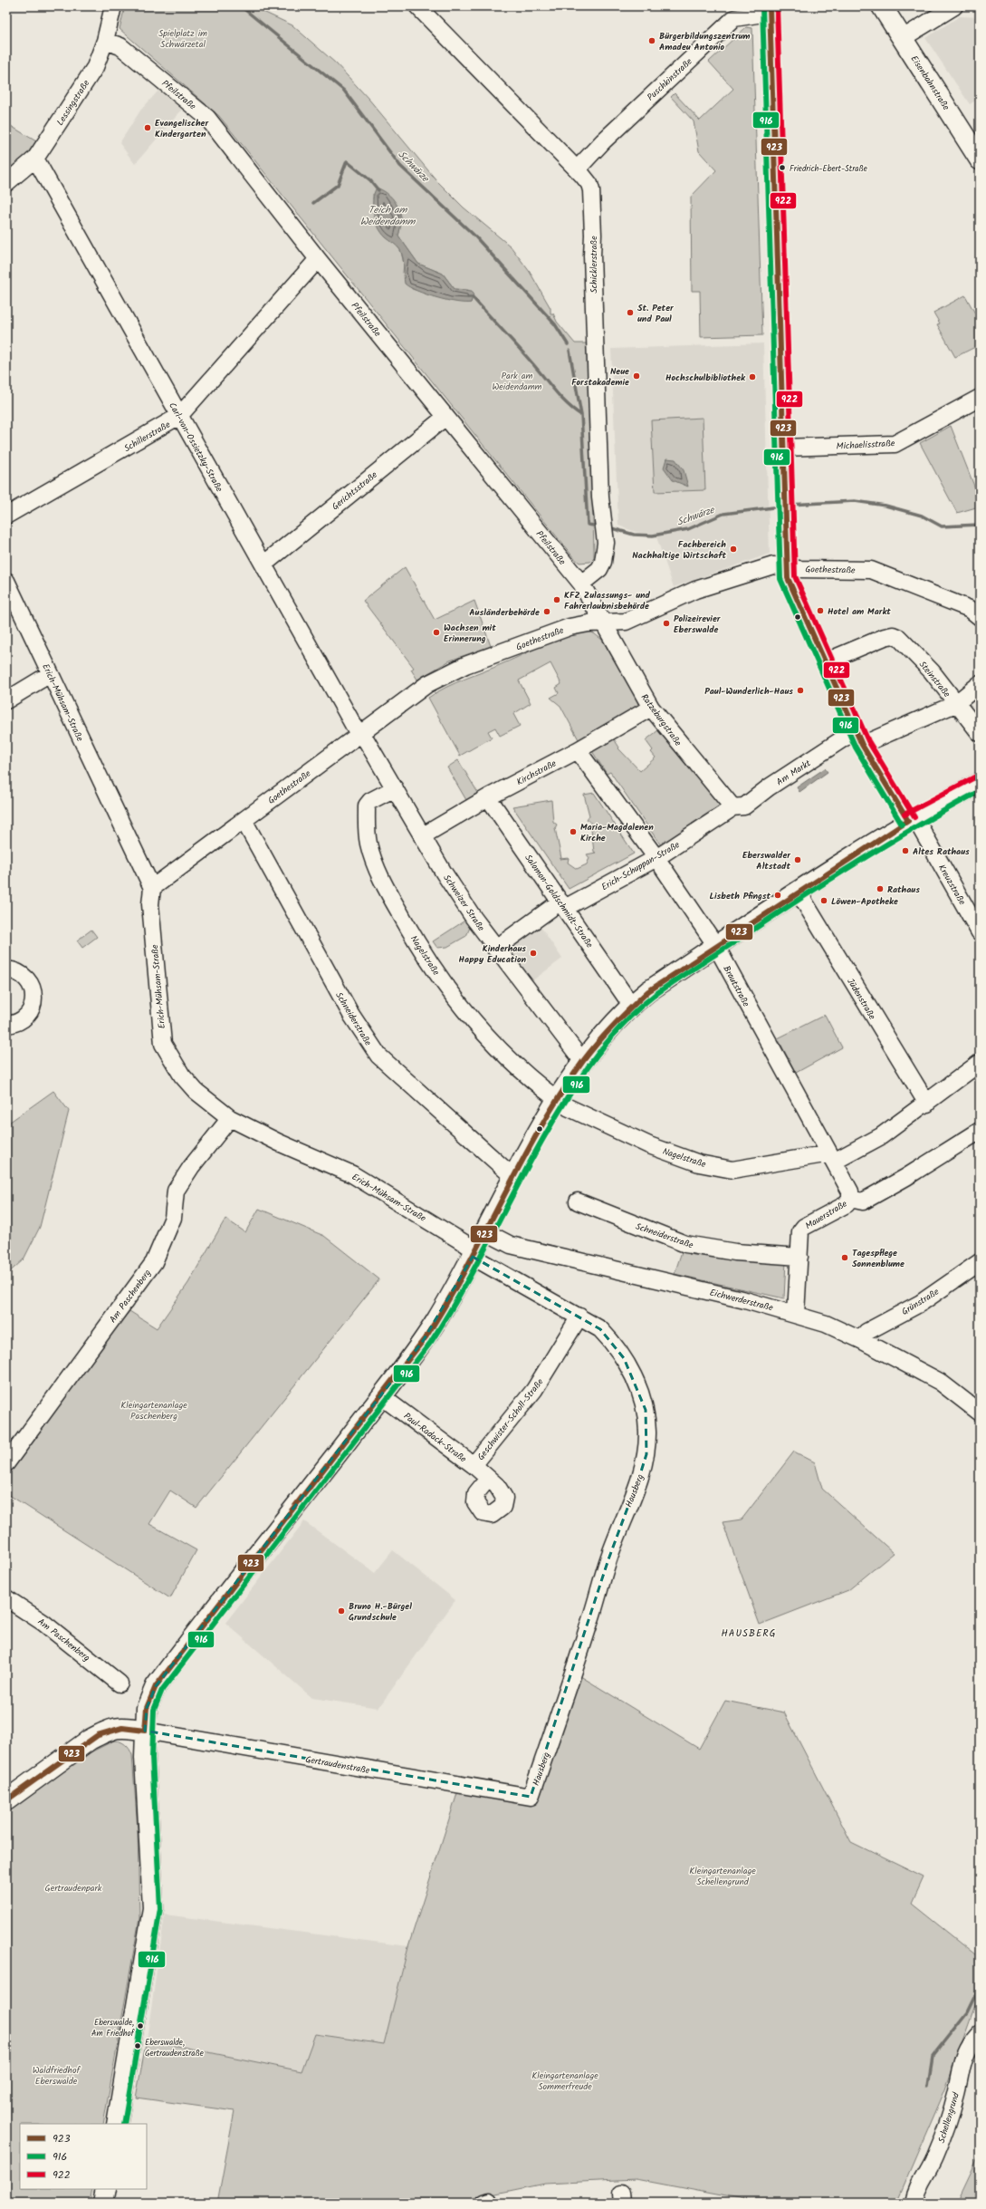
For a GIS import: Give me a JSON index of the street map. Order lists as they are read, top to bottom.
{
  "streets": {
    "main road": ["Eisenbahnstraße"],
    "street": [
      "Puschkinstraße",
      "Pfeilstraße",
      "Lessingstraße",
      "Schicklerstraße",
      "Schillerstraße",
      "Michaelisstraße",
      "Carl-von-Ossietzky-Straße",
      "Gerichtsstraße",
      "Goethestraße",
      "Steinstraße",
      "Erich-Mühsam-Straße",
      "Ratzeburgstraße",
      "Kirchstraße",
      "Am Markt",
      "Erich-Schuppan-Straße",
      "Kreuzstraße",
      "Salomon-Goldschmidt-Straße",
      "Schweizer Straße",
      "Nagelstraße",
      "Brautstraße",
      "Jüdenstraße",
      "Schneiderstraße",
      "Mauerstraße",
      "Am Paschenberg",
      "Eichwerderstraße",
      "Grünstraße",
      "Geschwister-Scholl-Straße",
      "Paul-Radack-Straße",
      "Hausberg",
      "Gertraudenstraße",
      "Schellengrund"
    ]
  },
  "crossings": [
    ["Puschkinstraße", "Schicklerstraße"],
    ["Pfeilstraße", "Lessingstraße"],
    ["Pfeilstraße", "Schicklerstraße"],
    ["Pfeilstraße", "Schillerstraße"],
    ["Pfeilstraße", "Gerichtsstraße"],
    ["Pfeilstraße", "Goethestraße"],
    ["Pfeilstraße", "Ratzeburgstraße"],
    ["Lessingstraße", "Carl-von-Ossietzky-Straße"],
    ["Schillerstraße", "Carl-von-Ossietzky-Straße"],
    ["Carl-von-Ossietzky-Straße", "Gerichtsstraße"],
    ["Carl-von-Ossietzky-Straße", "Goethestraße"],
    ["Carl-von-Ossietzky-Straße", "Schweizer Straße"],
    ["Goethestraße", "Erich-Mühsam-Straße"],
    ["Goethestraße", "Ratzeburgstraße"],
    ["Goethestraße", "Schweizer Straße"],
    ["Goethestraße", "Schneiderstraße"],
    ["Steinstraße", "Am Markt"],
    ["Erich-Mühsam-Straße", "Am Paschenberg"],
    ["Erich-Mühsam-Straße", "Hausberg"],
    ["Ratzeburgstraße", "Kirchstraße"],
    ["Ratzeburgstraße", "Am Markt"],
    ["Ratzeburgstraße", "Erich-Schuppan-Straße"],
    ["Kirchstraße", "Salomon-Goldschmidt-Straße"],
    ["Kirchstraße", "Schweizer Straße"],
    ["Kirchstraße", "Brautstraße"],
    ["Am Markt", "Erich-Schuppan-Straße"],
    ["Erich-Schuppan-Straße", "Salomon-Goldschmidt-Straße"],
    ["Erich-Schuppan-Straße", "Schweizer Straße"],
    ["Erich-Schuppan-Straße", "Brautstraße"],
    ["Schweizer Straße", "Nagelstraße"],
    ["Nagelstraße", "Brautstraße"],
    ["Nagelstraße", "Jüdenstraße"],
    ["Brautstraße", "Mauerstraße"],
    ["Schneiderstraße", "Mauerstraße"],
    ["Mauerstraße", "Eichwerderstraße"],
    ["Eichwerderstraße", "Grünstraße"],
    ["Geschwister-Scholl-Straße", "Paul-Radack-Straße"],
    ["Geschwister-Scholl-Straße", "Hausberg"],
    ["Hausberg", "Gertraudenstraße"]
  ],
  "districts": ["HAUSBERG"],
  "water": ["Schwärze", "Teich am Weidendamm"],
  "parks": [
    "Spielplatz im Schwärzetal",
    "Park am Weidendamm",
    "Kleingartenanlage Paschenberg",
    "Kleingartenanlage Schellengrund",
    "Gertraudenpark",
    "Waldfriedhof Eberswalde",
    "Kleingartenanlage Sommerfreude"
  ],
  "places": [
    "Bürgerbildungszentrum Amadeu Antonio",
    "Evangelischer Kindergarten",
    "Friedrich-Ebert-Straße",
    "St. Peter und Paul",
    "Neue Forstakademie",
    "Hochschulbibliothek",
    "Fachbereich Nachhaltige Wirtschaft",
    "KFZ Zulassungs- und Fahrerlaubnisbehörde",
    "Hotel am Markt",
    "Ausländerbehörde",
    "Polizeirevier Eberswalde",
    "Wachsen mit Erinnerung",
    "Paul-Wunderlich-Haus",
    "Maria-Magdalenen Kirche",
    "Altes Rathaus",
    "Eberswalder Altstadt",
    "Rathaus",
    "Lisbeth Pfingst",
    "Löwen-Apotheke",
    "Kinderhaus Happy Education",
    "Tagespflege Sonnenblume",
    "Bruno H.-Bürgel Grundschule",
    "Eberswalde, Am Friedhof",
    "Eberswalde, Gertraudenstraße"
  ],
  "lines": ["transit line 923", "transit line 916", "transit line 922"],
  "legend": ["923", "916", "922"]
}
